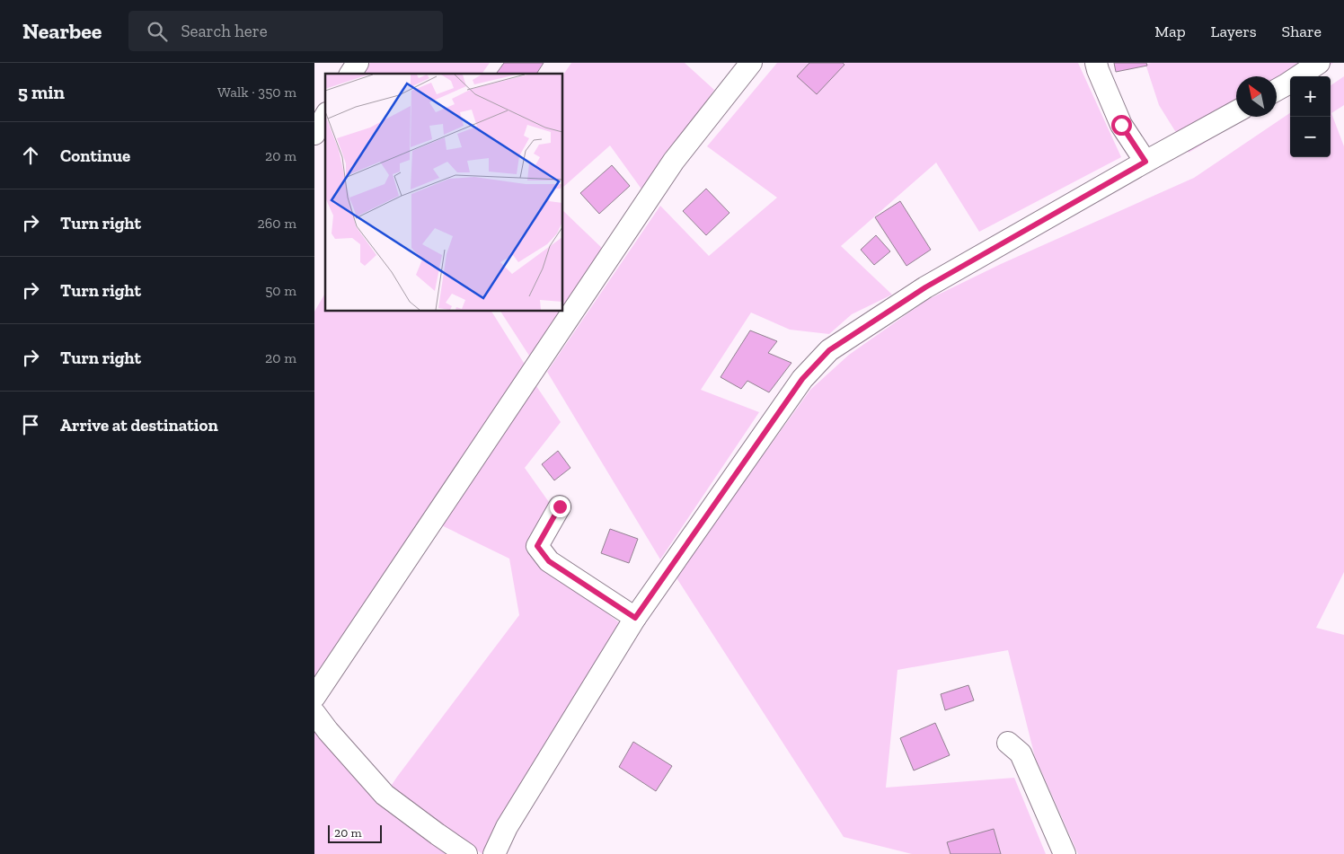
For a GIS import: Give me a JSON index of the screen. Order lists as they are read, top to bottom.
{
  "scale_bar": "20 m",
  "north": "top left",
  "page": {
    "header": "Nearbee",
    "search": "Search here",
    "nav": ["Map", "Layers", "Share"],
    "heading": ["5 min", "Walk · 350 m"],
    "map_buttons": ["+", "−"],
    "list": [
      ["Continue", "20 m"],
      ["Turn right", "260 m"],
      ["Turn right", "50 m"],
      ["Turn right", "20 m"],
      "Arrive at destination"
    ],
    "scale": "20 m"
  }
}
